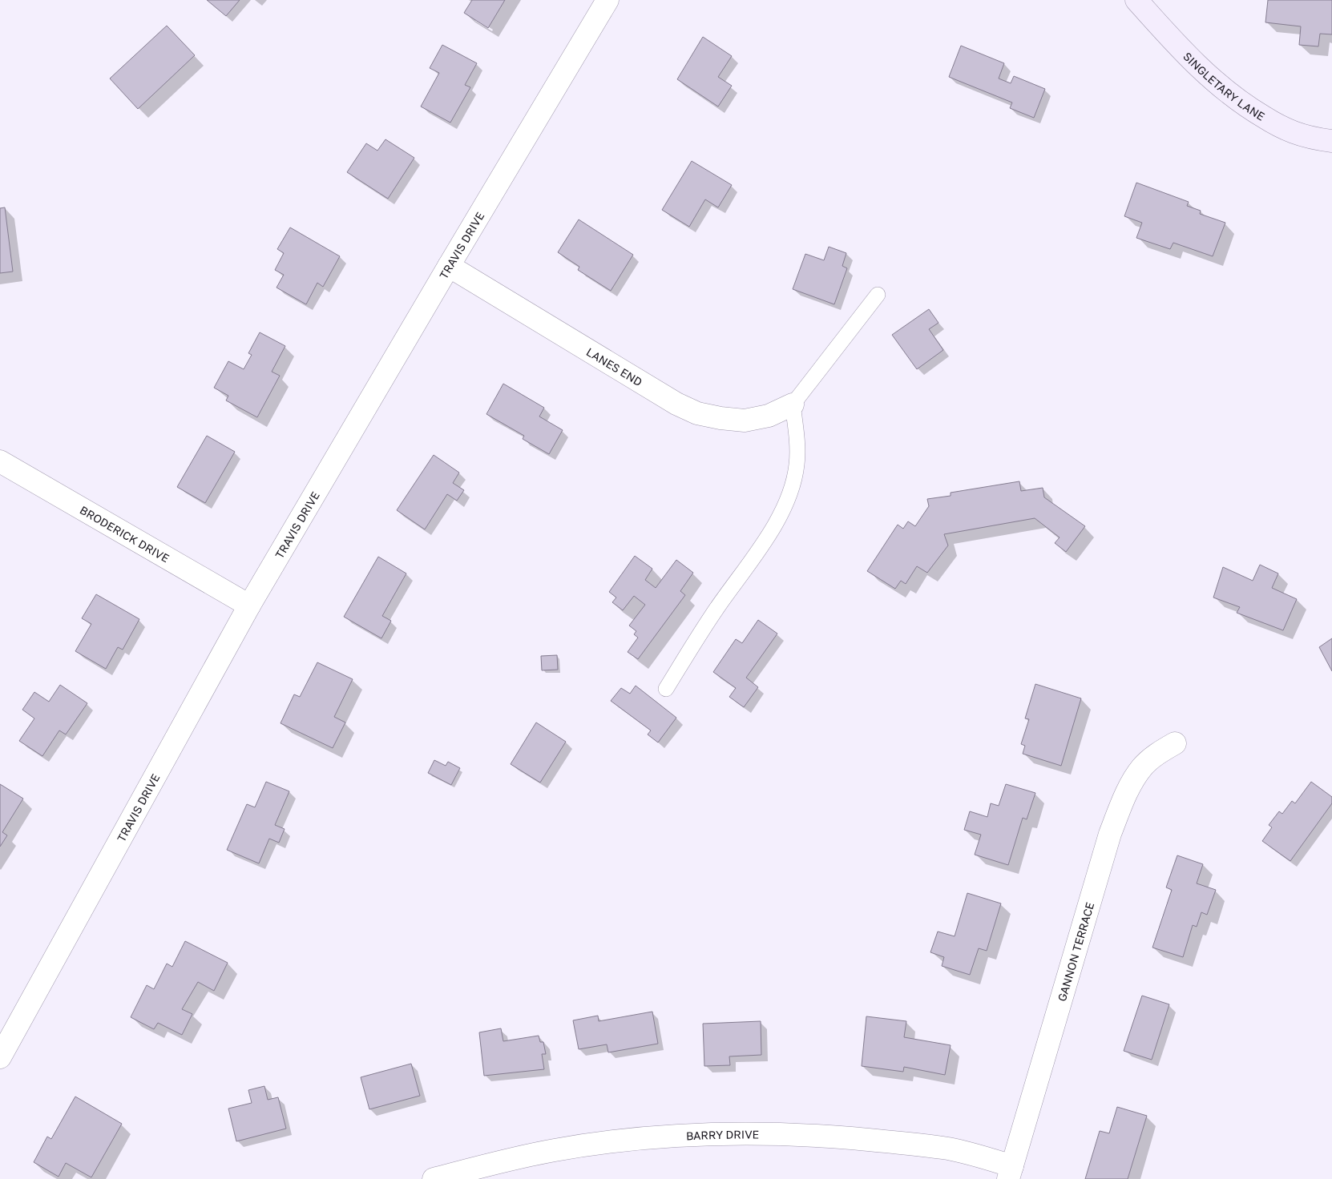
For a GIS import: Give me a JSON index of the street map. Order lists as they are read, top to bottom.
{
  "streets": {
    "street": [
      "SINGLETARY LANE",
      "TRAVIS DRIVE",
      "LANES END",
      "BRODERICK DRIVE",
      "GANNON TERRACE",
      "BARRY DRIVE"
    ]
  },
  "crossings": [
    ["TRAVIS DRIVE", "LANES END"],
    ["TRAVIS DRIVE", "BRODERICK DRIVE"],
    ["GANNON TERRACE", "BARRY DRIVE"]
  ]
}
